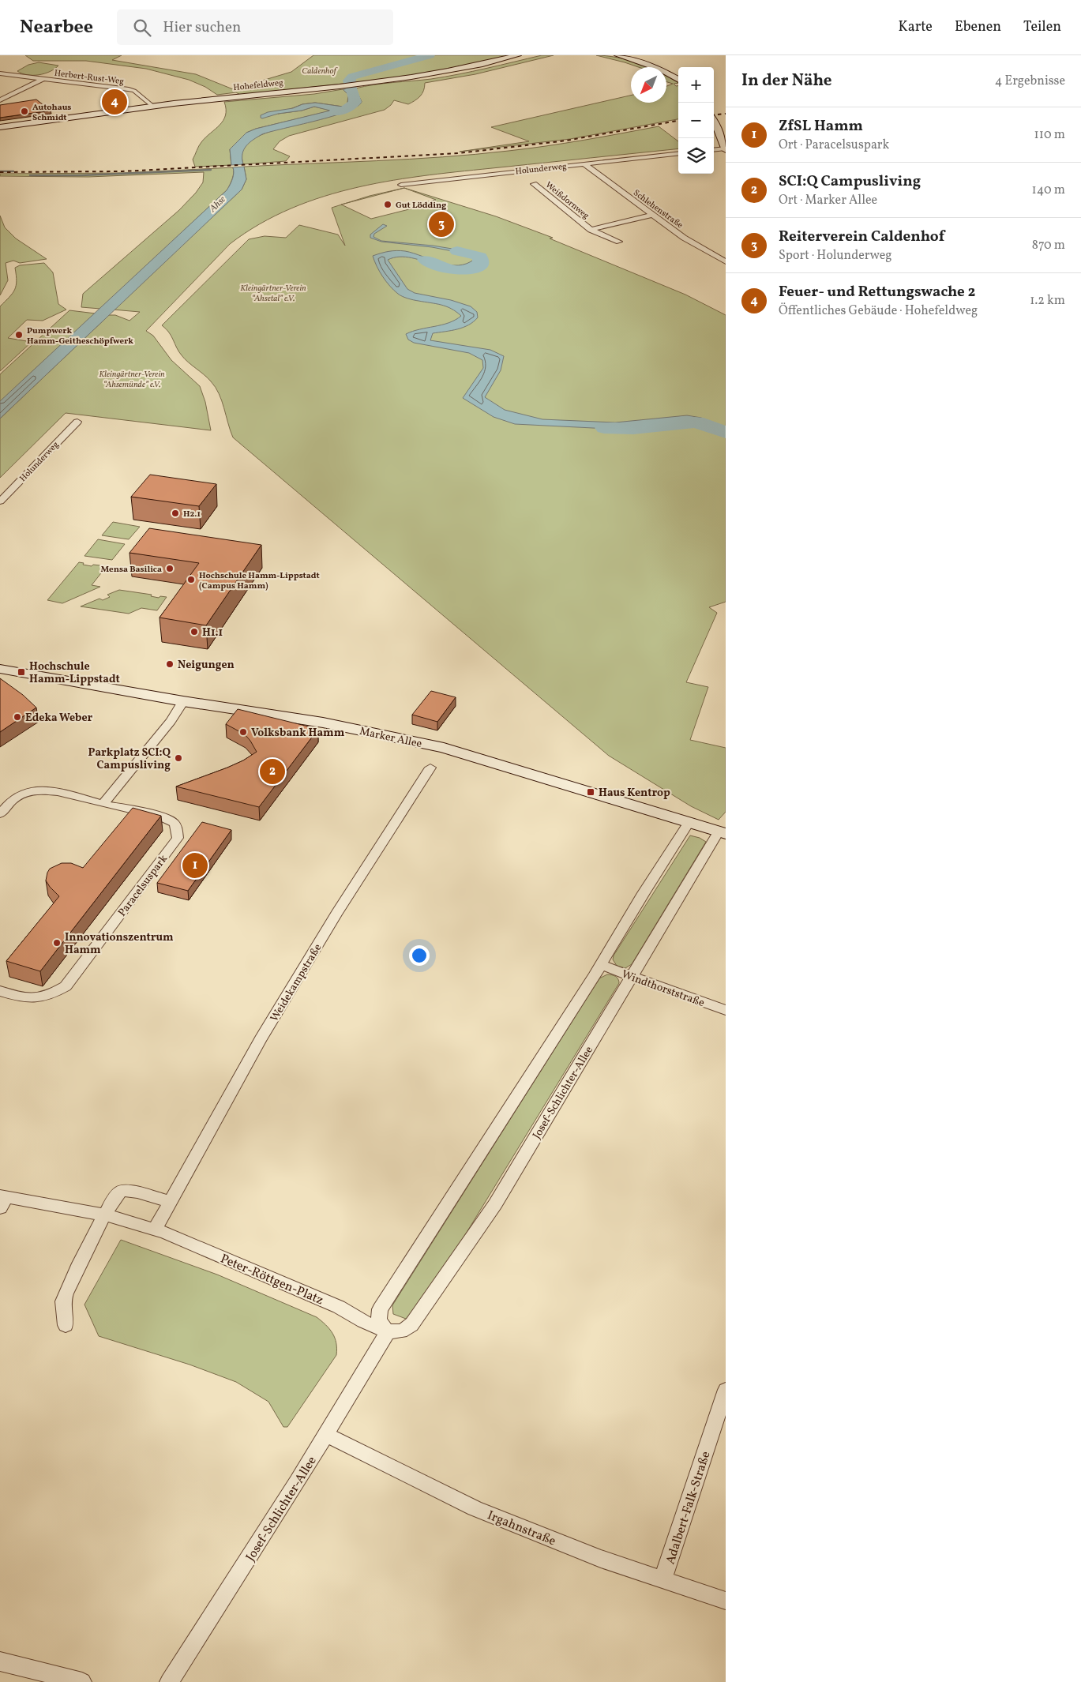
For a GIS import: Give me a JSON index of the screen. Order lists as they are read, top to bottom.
{
  "streets": {
    "street": [
      "Herbert-Rust-Weg",
      "Hohefeldweg",
      "Holunderweg",
      "Weißdornweg",
      "Schlehenstraße",
      "Marker Allee",
      "Paracelsuspark",
      "Weidekampstraße",
      "Windthorststraße",
      "Josef-Schlichter-Allee",
      "Peter-Röttgen-Platz",
      "Adalbert-Falk-Straße",
      "Irgahnstraße"
    ]
  },
  "crossings": [
    ["Herbert-Rust-Weg", "Hohefeldweg"],
    ["Holunderweg", "Schlehenstraße"],
    ["Weißdornweg", "Schlehenstraße"],
    ["Marker Allee", "Josef-Schlichter-Allee"],
    ["Windthorststraße", "Josef-Schlichter-Allee"],
    ["Josef-Schlichter-Allee", "Peter-Röttgen-Platz"],
    ["Josef-Schlichter-Allee", "Irgahnstraße"],
    ["Adalbert-Falk-Straße", "Irgahnstraße"]
  ],
  "water": ["Ahse"],
  "parks": ["Caldenhof", "Kleingärtner-Verein “Ahsetal” e.V.", "Kleingärtner-Verein “Ahsemünde” e.V."],
  "places": {
    "other": [
      "Autohaus Schmidt",
      "Gut Lödding",
      "Pumpwerk Hamm-Geitheschöpfwerk",
      "H2.1",
      "Mensa Basilica",
      "Hochschule Hamm-Lippstadt (Campus Hamm)",
      "H1.1",
      "Neigungen",
      "Edeka Weber",
      "Volksbank Hamm",
      "Parkplatz SCI:Q Campusliving",
      "Innovationszentrum Hamm"
    ],
    "transit": ["Hochschule Hamm-Lippstadt", "Haus Kentrop"]
  },
  "north": "bottom left",
  "page": {
    "header": "Nearbee",
    "search": "Hier suchen",
    "nav": ["Karte", "Ebenen", "Teilen"],
    "heading": ["In der Nähe", "4 Ergebnisse"],
    "map_buttons": ["+", "−"],
    "pins": [
      "4",
      "3",
      "2",
      "1"
    ],
    "list": [
      {
        "mark": "1",
        "name": "ZfSL Hamm",
        "note": "Ort · Paracelsuspark",
        "value": "110 m"
      },
      {
        "mark": "2",
        "name": "SCI:Q Campusliving",
        "note": "Ort · Marker Allee",
        "value": "140 m"
      },
      {
        "mark": "3",
        "name": "Reiterverein Caldenhof",
        "note": "Sport · Holunderweg",
        "value": "870 m"
      },
      {
        "mark": "4",
        "name": "Feuer- und Rettungswache 2",
        "note": "Öffentliches Gebäude · Hohefeldweg",
        "value": "1.2 km"
      }
    ]
  }
}
